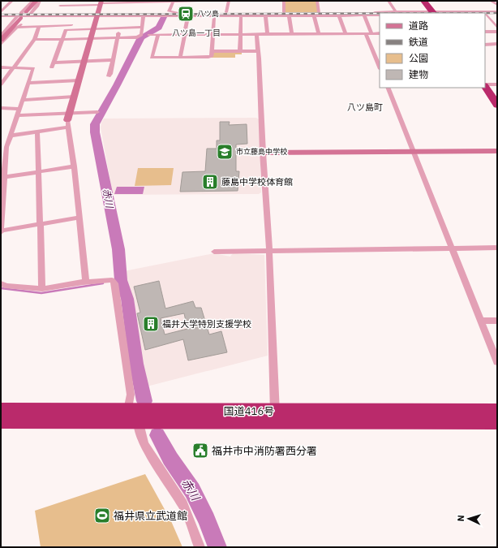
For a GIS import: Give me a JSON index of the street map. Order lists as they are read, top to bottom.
{
  "streets": {
    "highway": ["国道416号"]
  },
  "districts": ["八ツ島一丁目", "八ツ島町"],
  "water": ["赤川"],
  "places": {
    "station": ["八ツ島"],
    "school or university": ["市立藤島中学校"],
    "building": ["藤島中学校体育館", "福井大学特別支援学校"],
    "public building": ["福井市中消防署西分署"],
    "sports": ["福井県立武道館"]
  },
  "legend": [
    "道路",
    "鉄道",
    "公園",
    "建物"
  ],
  "north": "left"
}
